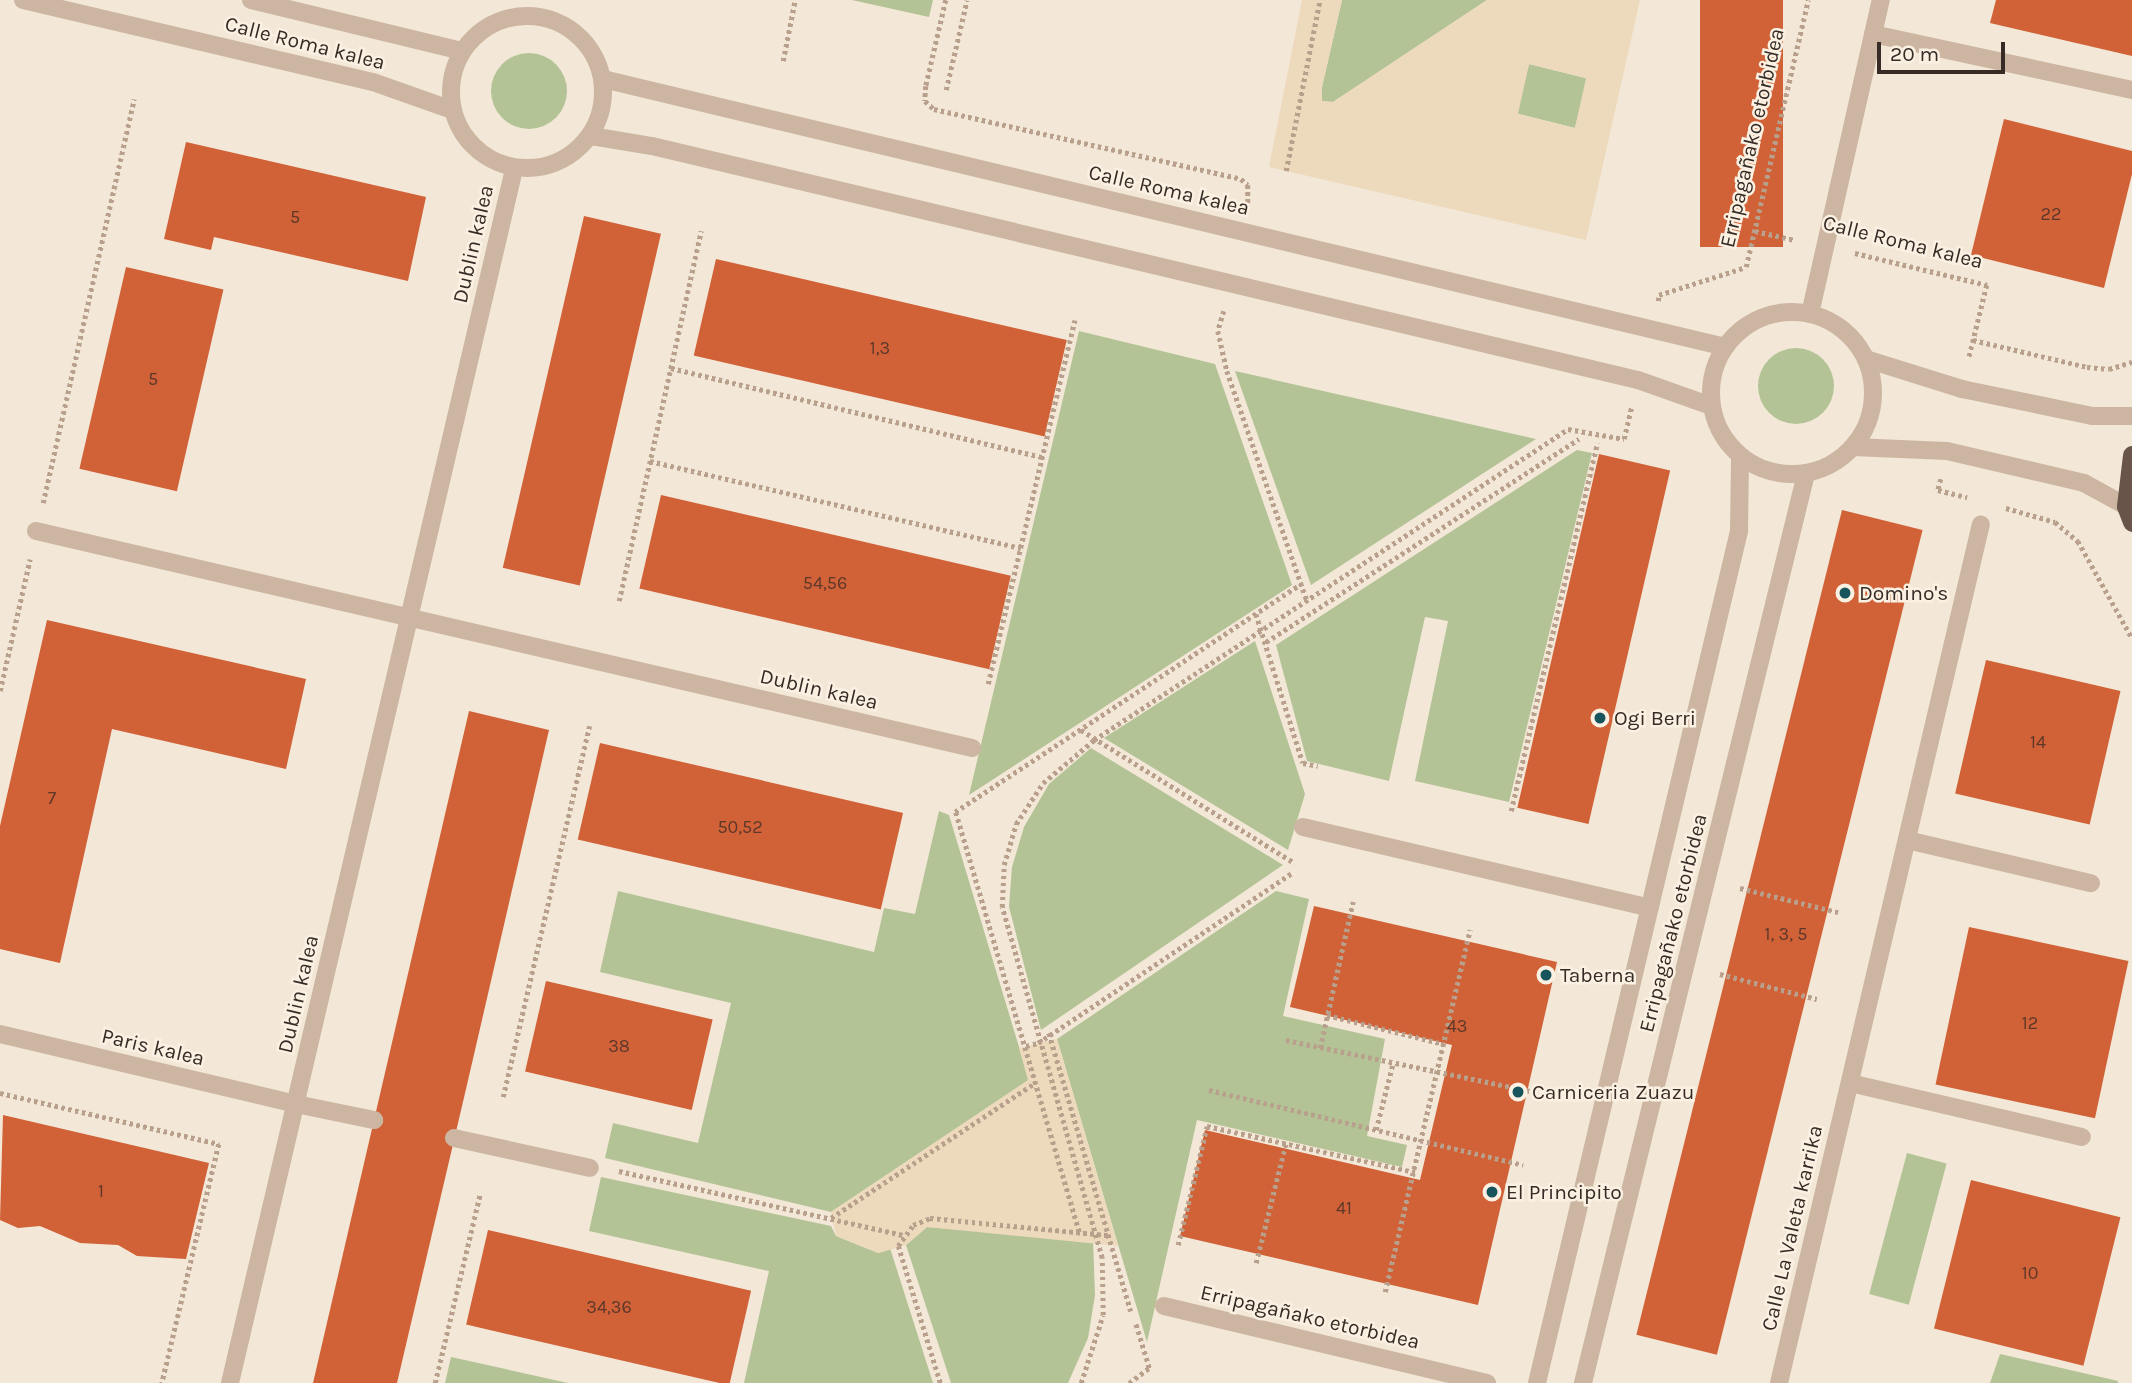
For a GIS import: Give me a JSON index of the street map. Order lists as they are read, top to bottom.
{
  "streets": {
    "street": [
      "Calle Roma kalea",
      "Erripagañako etorbidea",
      "Dublin kalea",
      "Paris kalea",
      "Calle La Valeta karrika"
    ]
  },
  "crossings": [
    ["Calle Roma kalea", "Erripagañako etorbidea"],
    ["Calle Roma kalea", "Dublin kalea"],
    ["Dublin kalea", "Paris kalea"]
  ],
  "places": [
    "Domino's",
    "Ogi Berri",
    "Taberna",
    "Carniceria Zuazu",
    "El Principito"
  ],
  "house_numbers": [
    "22",
    "5",
    "1,3",
    "5",
    "54,56",
    "14",
    "7",
    "50,52",
    "1, 3, 5",
    "12",
    "43",
    "38",
    "1",
    "41",
    "10",
    "34,36"
  ],
  "scale_bar": "20 m"
}
